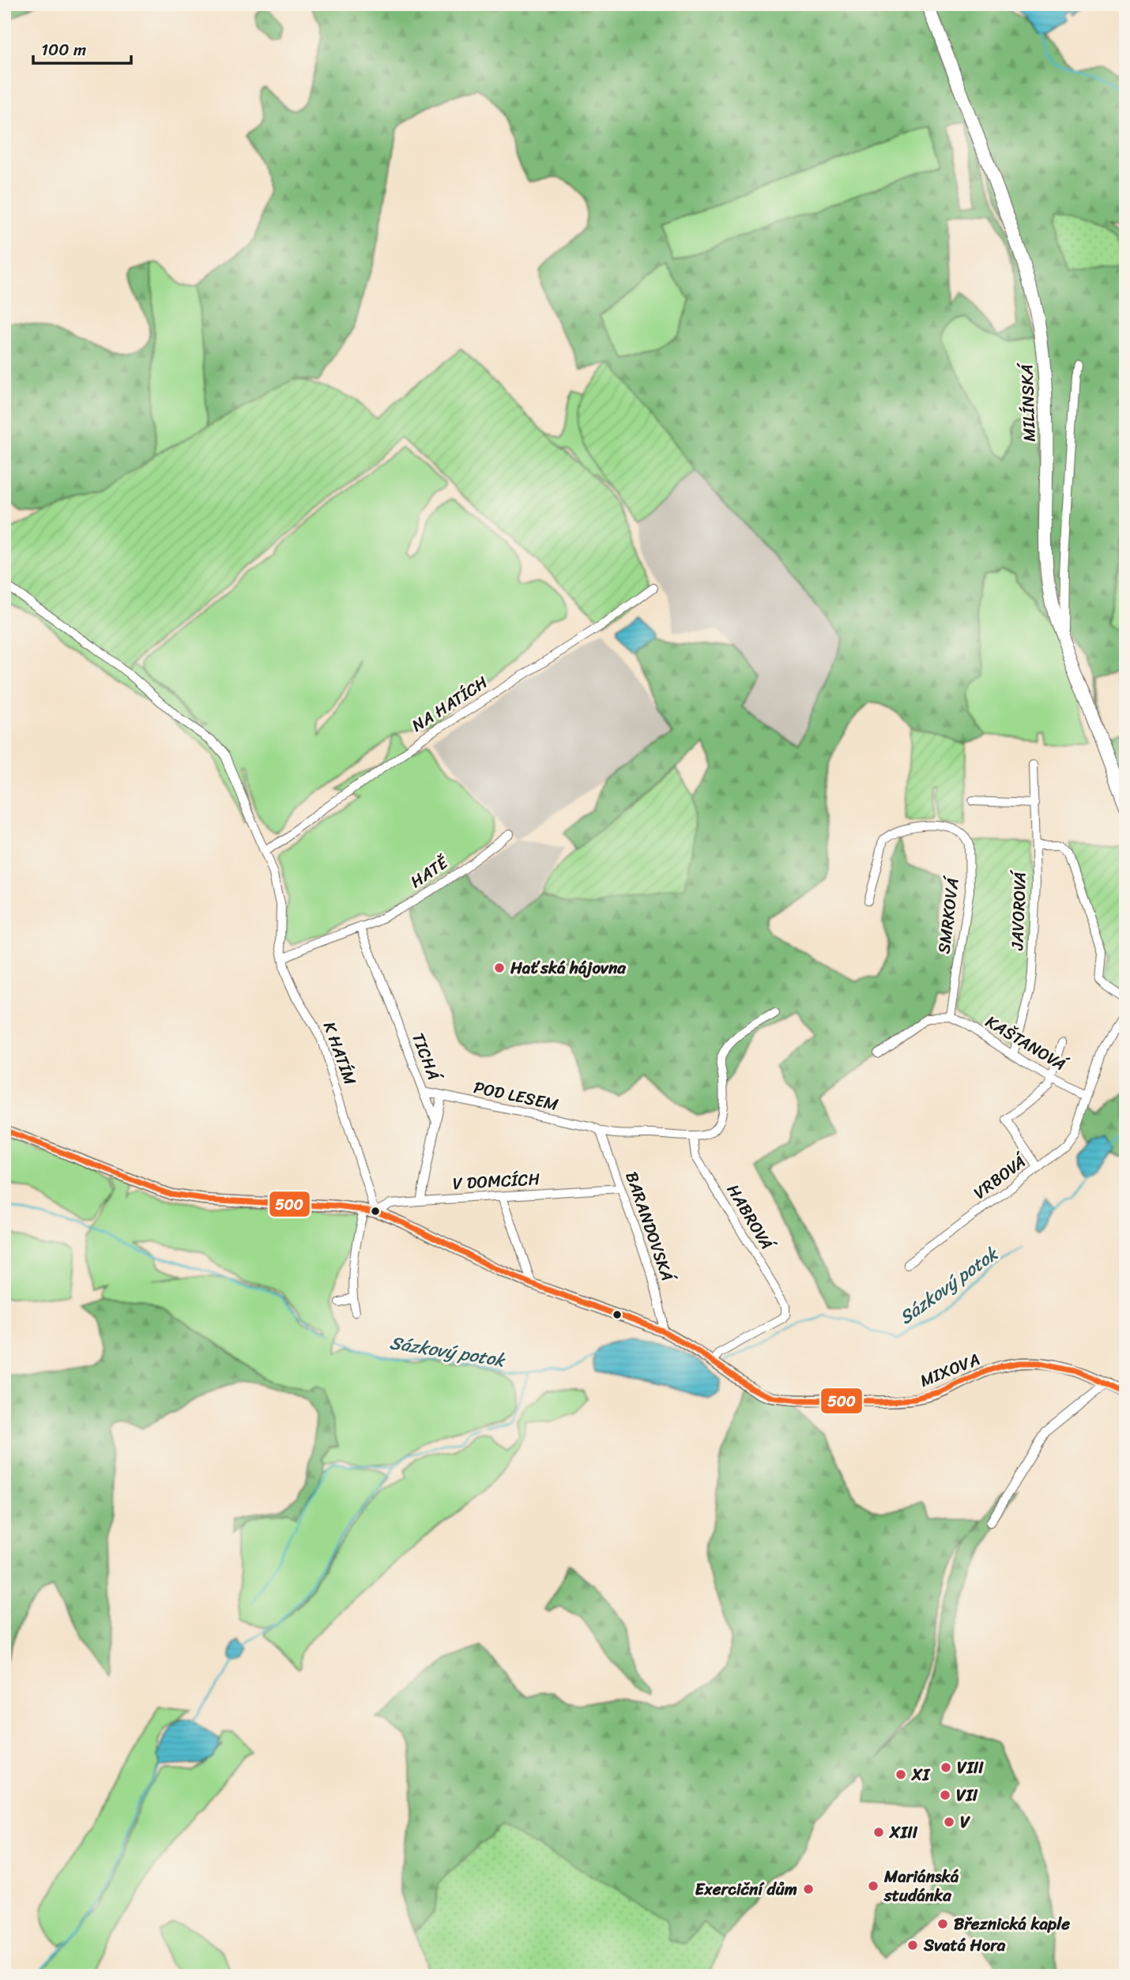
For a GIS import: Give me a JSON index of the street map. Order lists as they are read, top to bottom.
{
  "streets": {
    "main road": ["MILÍNSKÁ"],
    "street": [
      "NA HATÍCH",
      "HATĚ",
      "JAVOROVÁ",
      "SMRKOVÁ",
      "KAŠTANOVÁ",
      "K HATÍM",
      "TICHÁ",
      "POD LESEM",
      "VRBOVÁ",
      "V DOMCÍCH",
      "HABROVÁ",
      "BARANDOVSKÁ",
      "MIXOVA"
    ]
  },
  "crossings": [
    ["NA HATÍCH", "K HATÍM"],
    ["HATĚ", "TICHÁ"],
    ["JAVOROVÁ", "KAŠTANOVÁ"],
    ["SMRKOVÁ", "KAŠTANOVÁ"],
    ["KAŠTANOVÁ", "VRBOVÁ"],
    ["K HATÍM", "V DOMCÍCH"],
    ["K HATÍM", "MIXOVA"],
    ["TICHÁ", "POD LESEM"],
    ["POD LESEM", "HABROVÁ"],
    ["POD LESEM", "BARANDOVSKÁ"],
    ["V DOMCÍCH", "BARANDOVSKÁ"],
    ["V DOMCÍCH", "MIXOVA"],
    ["HABROVÁ", "MIXOVA"],
    ["BARANDOVSKÁ", "MIXOVA"]
  ],
  "water": ["Sázkový potok"],
  "places": [
    "Haťská hájovna",
    "VIII",
    "XI",
    "VII",
    "V",
    "XIII",
    "Mariánská studánka",
    "Exerciční dům",
    "Březnická kaple",
    "Svatá Hora"
  ],
  "lines": ["transit line 500"],
  "scale_bar": "100 m"
}
